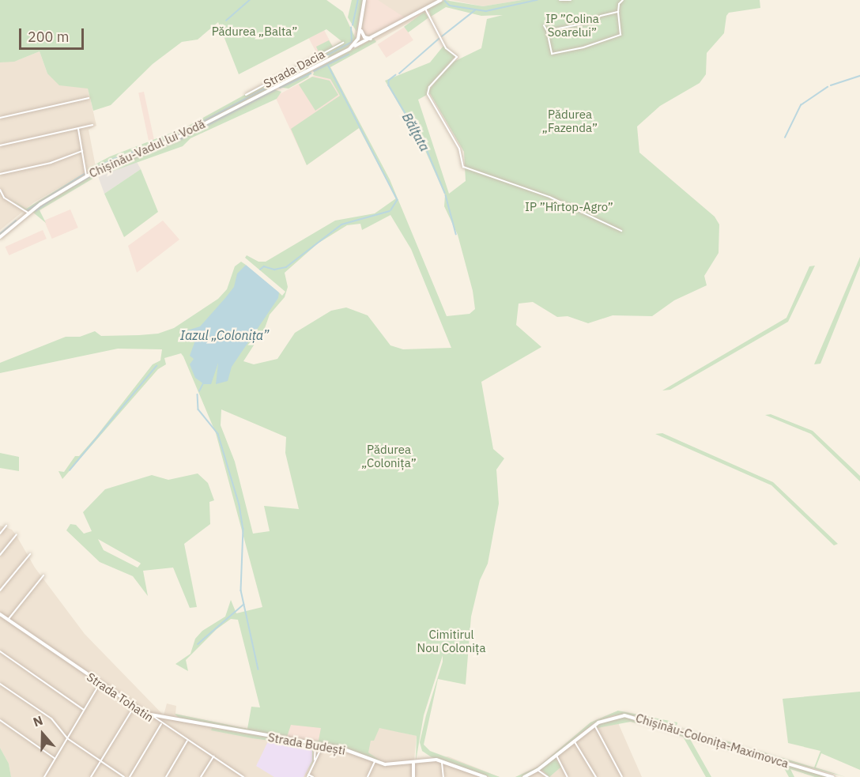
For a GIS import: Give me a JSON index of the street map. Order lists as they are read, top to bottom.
{
  "streets": {
    "street": [
      "Strada Dacia",
      "Chișinău-Vadul lui Vodă",
      "Strada Tohatin",
      "Chișinău-Colonița-Maximovca",
      "Strada Budești"
    ]
  },
  "crossings": [
    ["Strada Tohatin", "Strada Budești"]
  ],
  "water": ["Bălţata", "Iazul „Colonița”"],
  "parks": [
    "IP ”Colina Soarelui”",
    "Pădurea „Balta”",
    "Pădurea „Fazenda”",
    "IP ”Hîrtop-Agro”",
    "Pădurea „Colonița”",
    "Cimitirul Nou Colonița"
  ],
  "scale_bar": "200 m",
  "north": "top"
}
